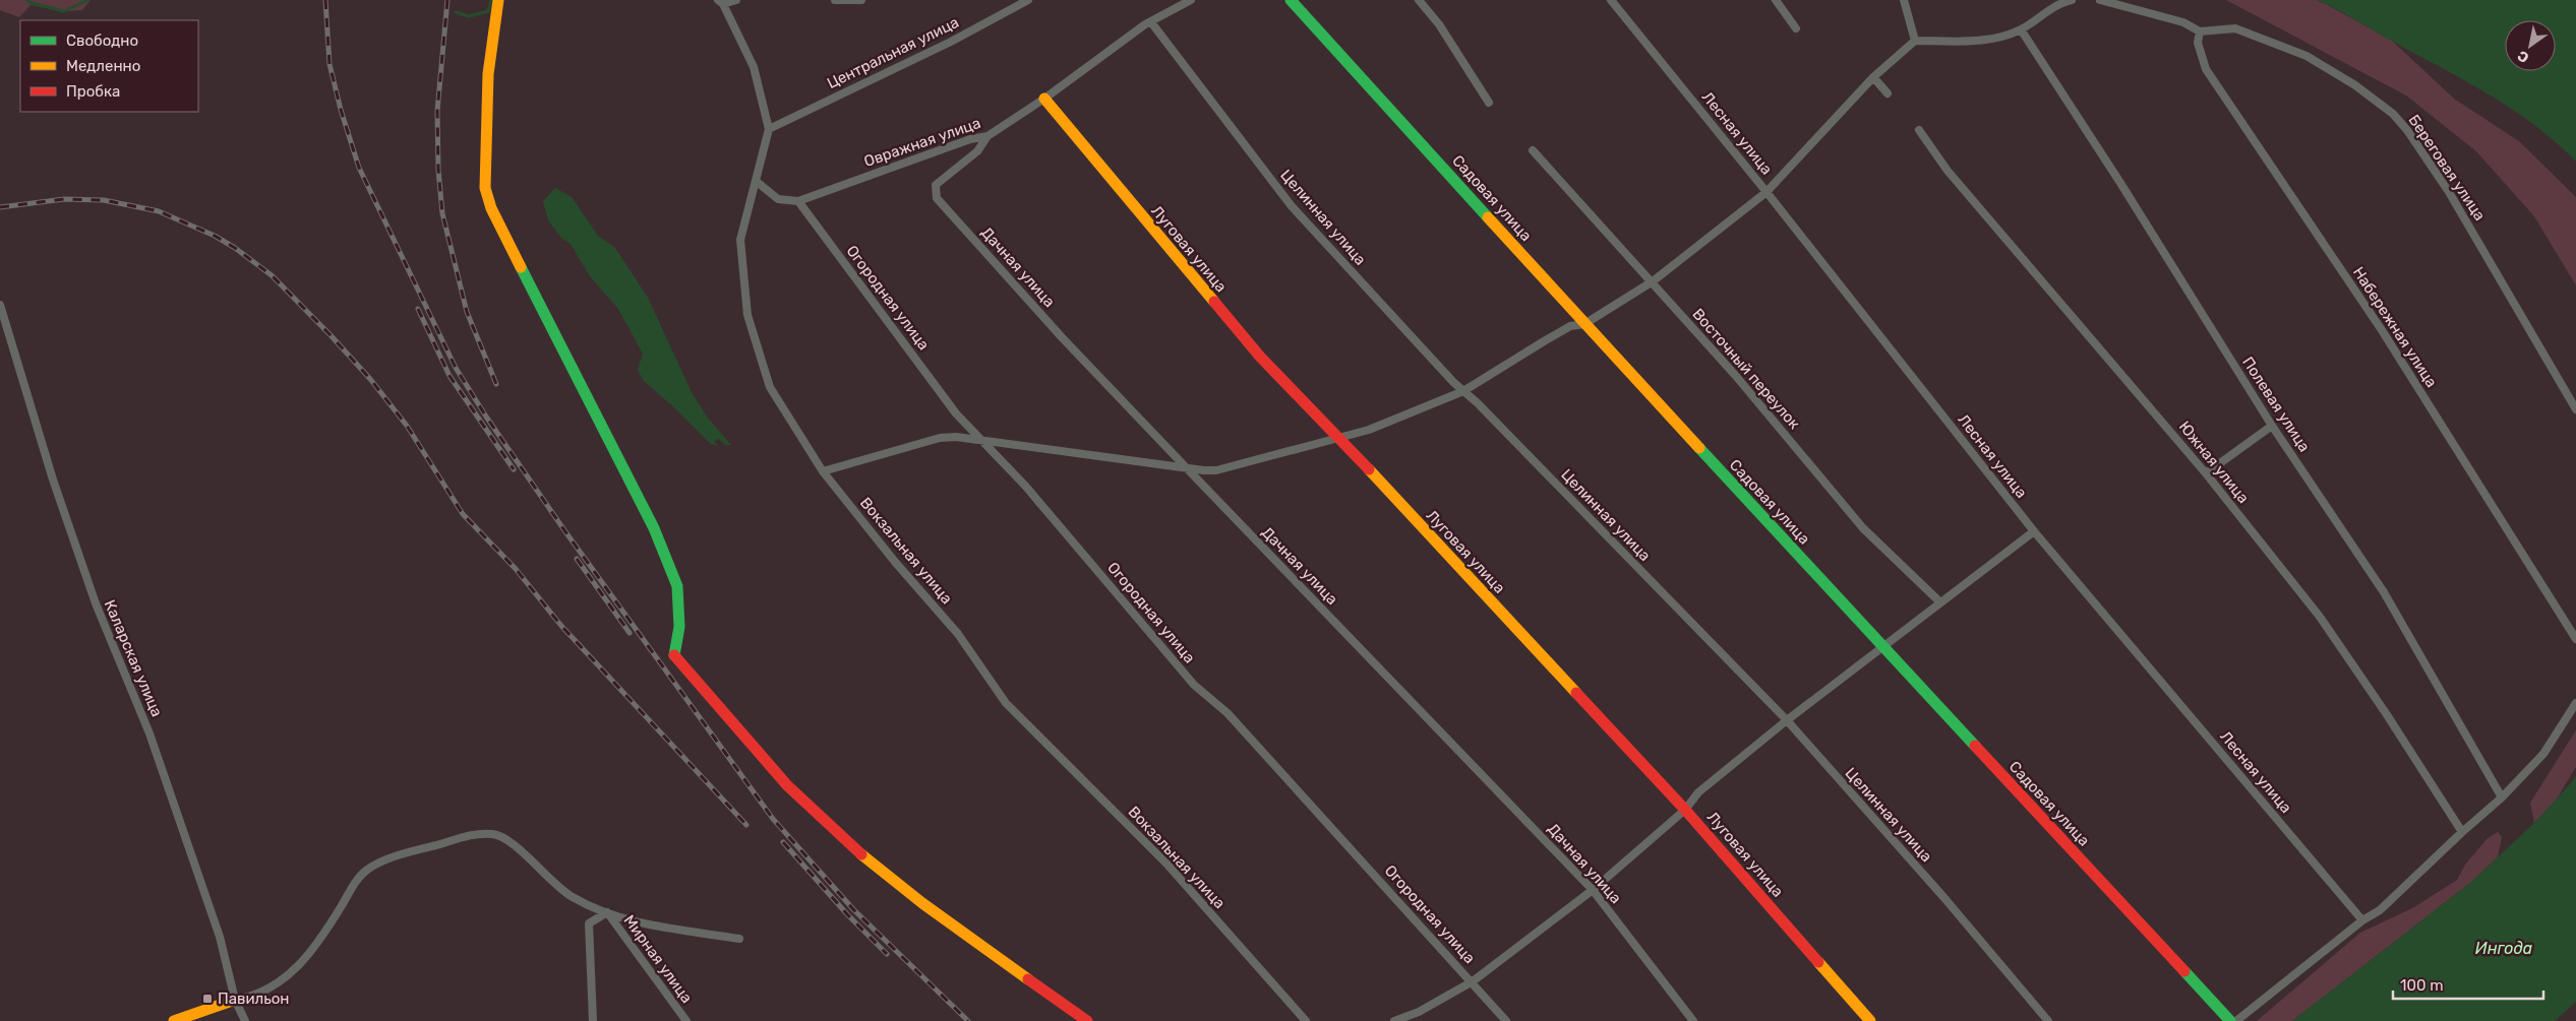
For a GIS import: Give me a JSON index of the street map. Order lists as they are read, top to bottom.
{
  "streets": {
    "street": [
      "Центральная улица",
      "Лесная улица",
      "Овражная улица",
      "Береговая улица",
      "Садовая улица",
      "Целинная улица",
      "Луговая улица",
      "Дачная улица",
      "Огородная улица",
      "Набережная улица",
      "Восточный переулок",
      "Полевая улица",
      "Южная улица",
      "Вокзальная улица",
      "Каларская улица",
      "Мирная улица"
    ]
  },
  "crossings": [
    ["Центральная улица", "Вокзальная улица"],
    ["Овражная улица", "Целинная улица"],
    ["Овражная улица", "Луговая улица"],
    ["Овражная улица", "Дачная улица"],
    ["Овражная улица", "Огородная улица"],
    ["Береговая улица", "Набережная улица"]
  ],
  "water": ["Ингода"],
  "places": {
    "transit": ["Павильон"]
  },
  "legend": ["Свободно", "Медленно", "Пробка"],
  "scale_bar": "100 m",
  "north": "bottom left"
}
